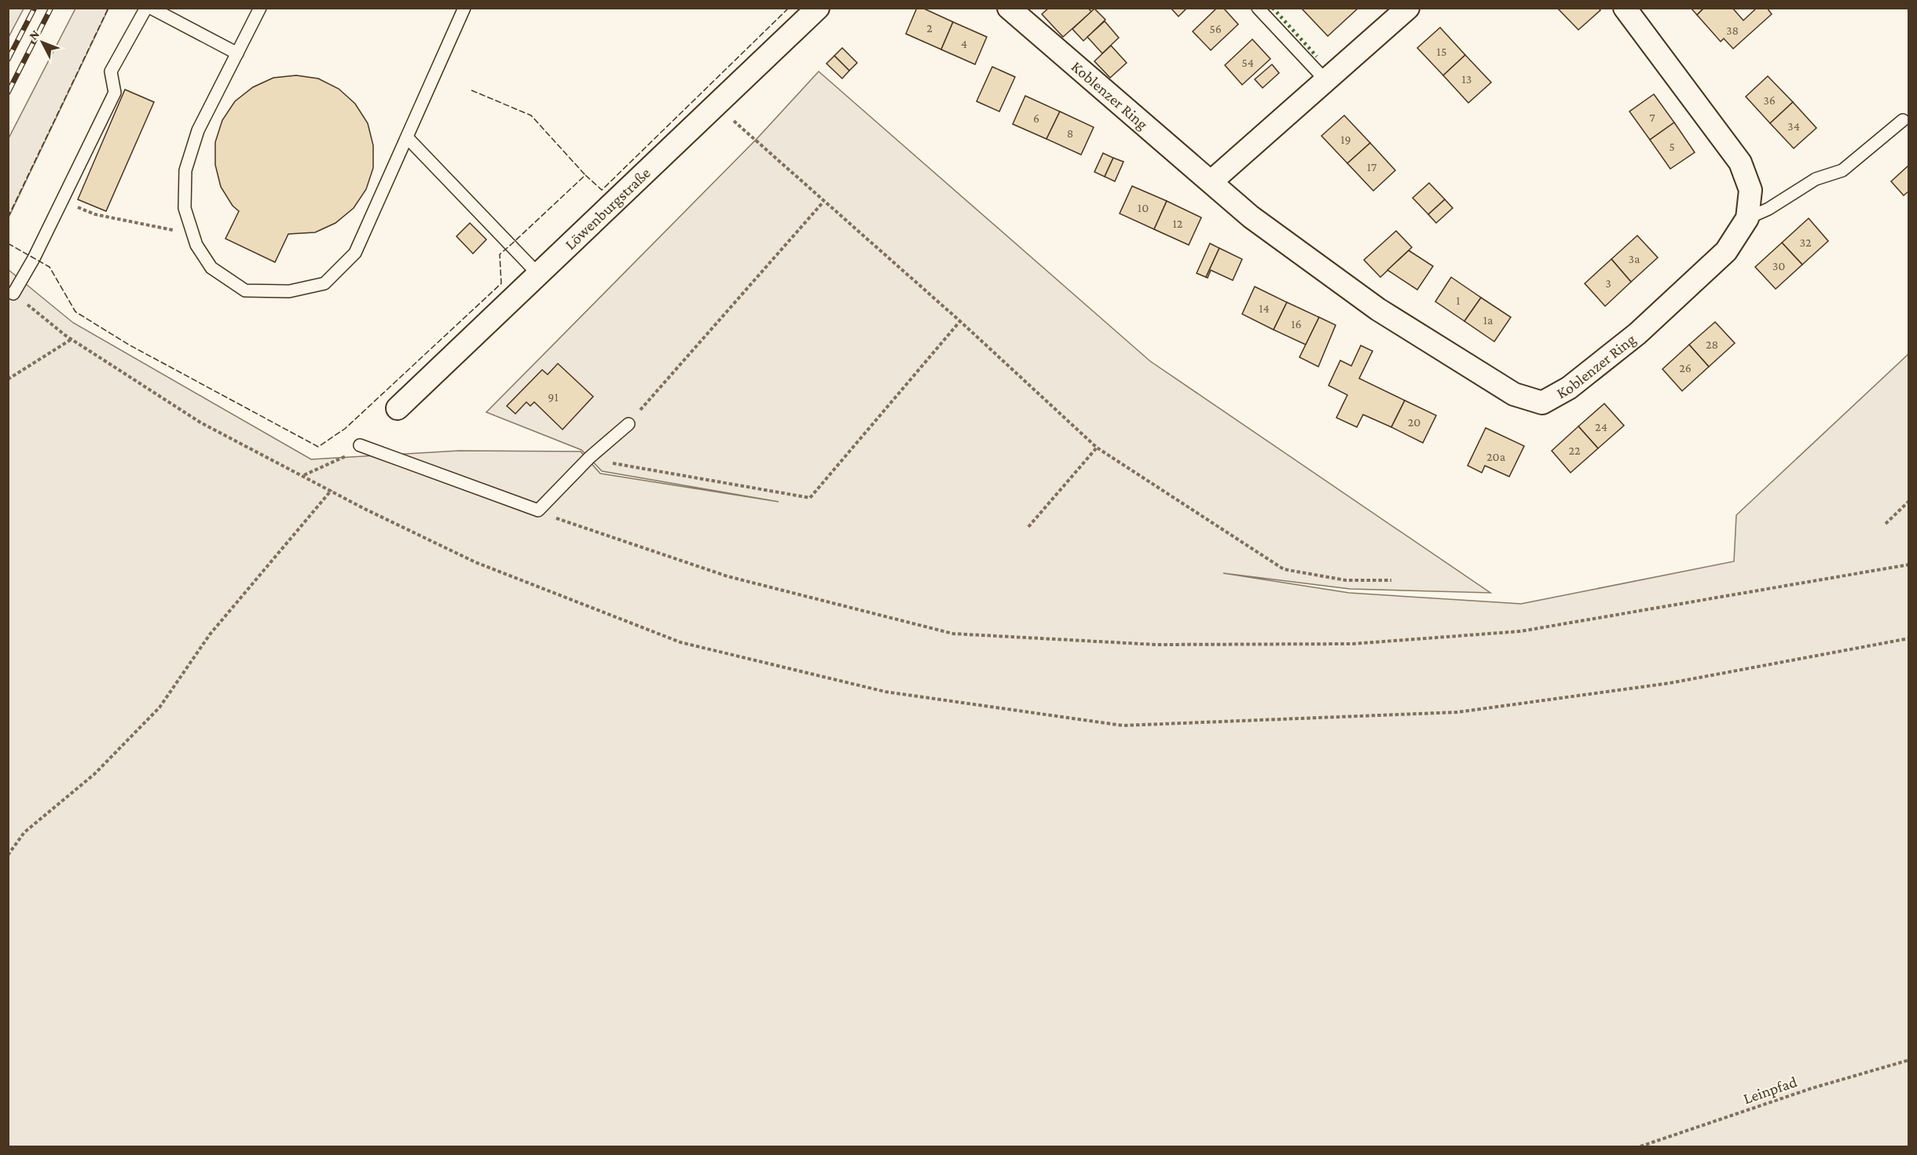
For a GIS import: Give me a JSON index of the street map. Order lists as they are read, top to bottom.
{
  "streets": {
    "street": ["Koblenzer Ring", "Löwenburgstraße"],
    "path": ["Leinpfad"]
  },
  "house_numbers": [
    "2",
    "56",
    "38",
    "4",
    "15",
    "54",
    "13",
    "36",
    "7",
    "6",
    "34",
    "8",
    "19",
    "5",
    "17",
    "10",
    "12",
    "32",
    "3a",
    "30",
    "3",
    "1",
    "14",
    "1a",
    "16",
    "28",
    "26",
    "91",
    "20",
    "24",
    "22",
    "20a"
  ],
  "north": "top left"
}
